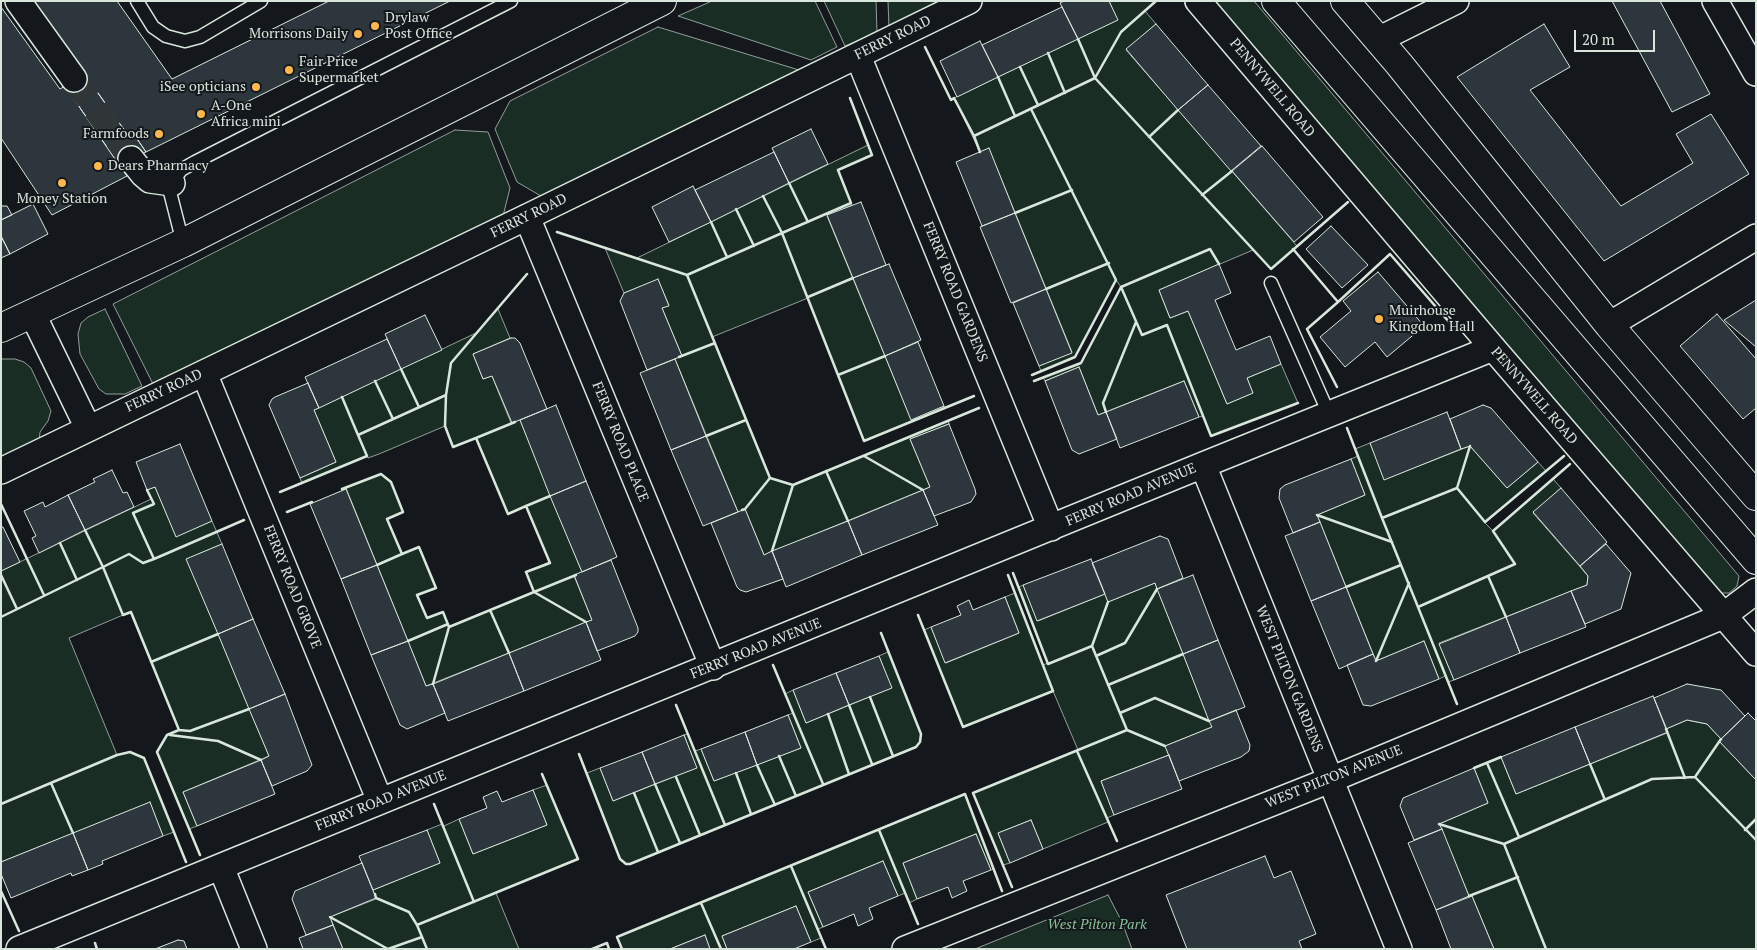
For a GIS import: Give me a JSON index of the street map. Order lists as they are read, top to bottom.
{
  "streets": {
    "street": [
      "FERRY ROAD",
      "PENNYWELL ROAD",
      "FERRY ROAD GARDENS",
      "FERRY ROAD PLACE",
      "FERRY ROAD AVENUE",
      "FERRY ROAD GROVE",
      "WEST PILTON GARDENS",
      "WEST PILTON AVENUE"
    ]
  },
  "crossings": [
    ["FERRY ROAD", "FERRY ROAD GARDENS"],
    ["FERRY ROAD", "FERRY ROAD PLACE"],
    ["FERRY ROAD", "FERRY ROAD GROVE"],
    ["PENNYWELL ROAD", "FERRY ROAD AVENUE"],
    ["PENNYWELL ROAD", "WEST PILTON AVENUE"],
    ["FERRY ROAD GARDENS", "FERRY ROAD AVENUE"],
    ["FERRY ROAD PLACE", "FERRY ROAD AVENUE"],
    ["FERRY ROAD AVENUE", "FERRY ROAD GROVE"],
    ["FERRY ROAD AVENUE", "WEST PILTON GARDENS"],
    ["WEST PILTON GARDENS", "WEST PILTON AVENUE"]
  ],
  "parks": ["West Pilton Park"],
  "places": [
    "Drylaw Post Office",
    "Morrisons Daily",
    "Fair Price Supermarket",
    "iSee opticians",
    "A-One Africa mini",
    "Farmfoods",
    "Dears Pharmacy",
    "Money Station",
    "Muirhouse Kingdom Hall"
  ],
  "scale_bar": "20 m"
}
